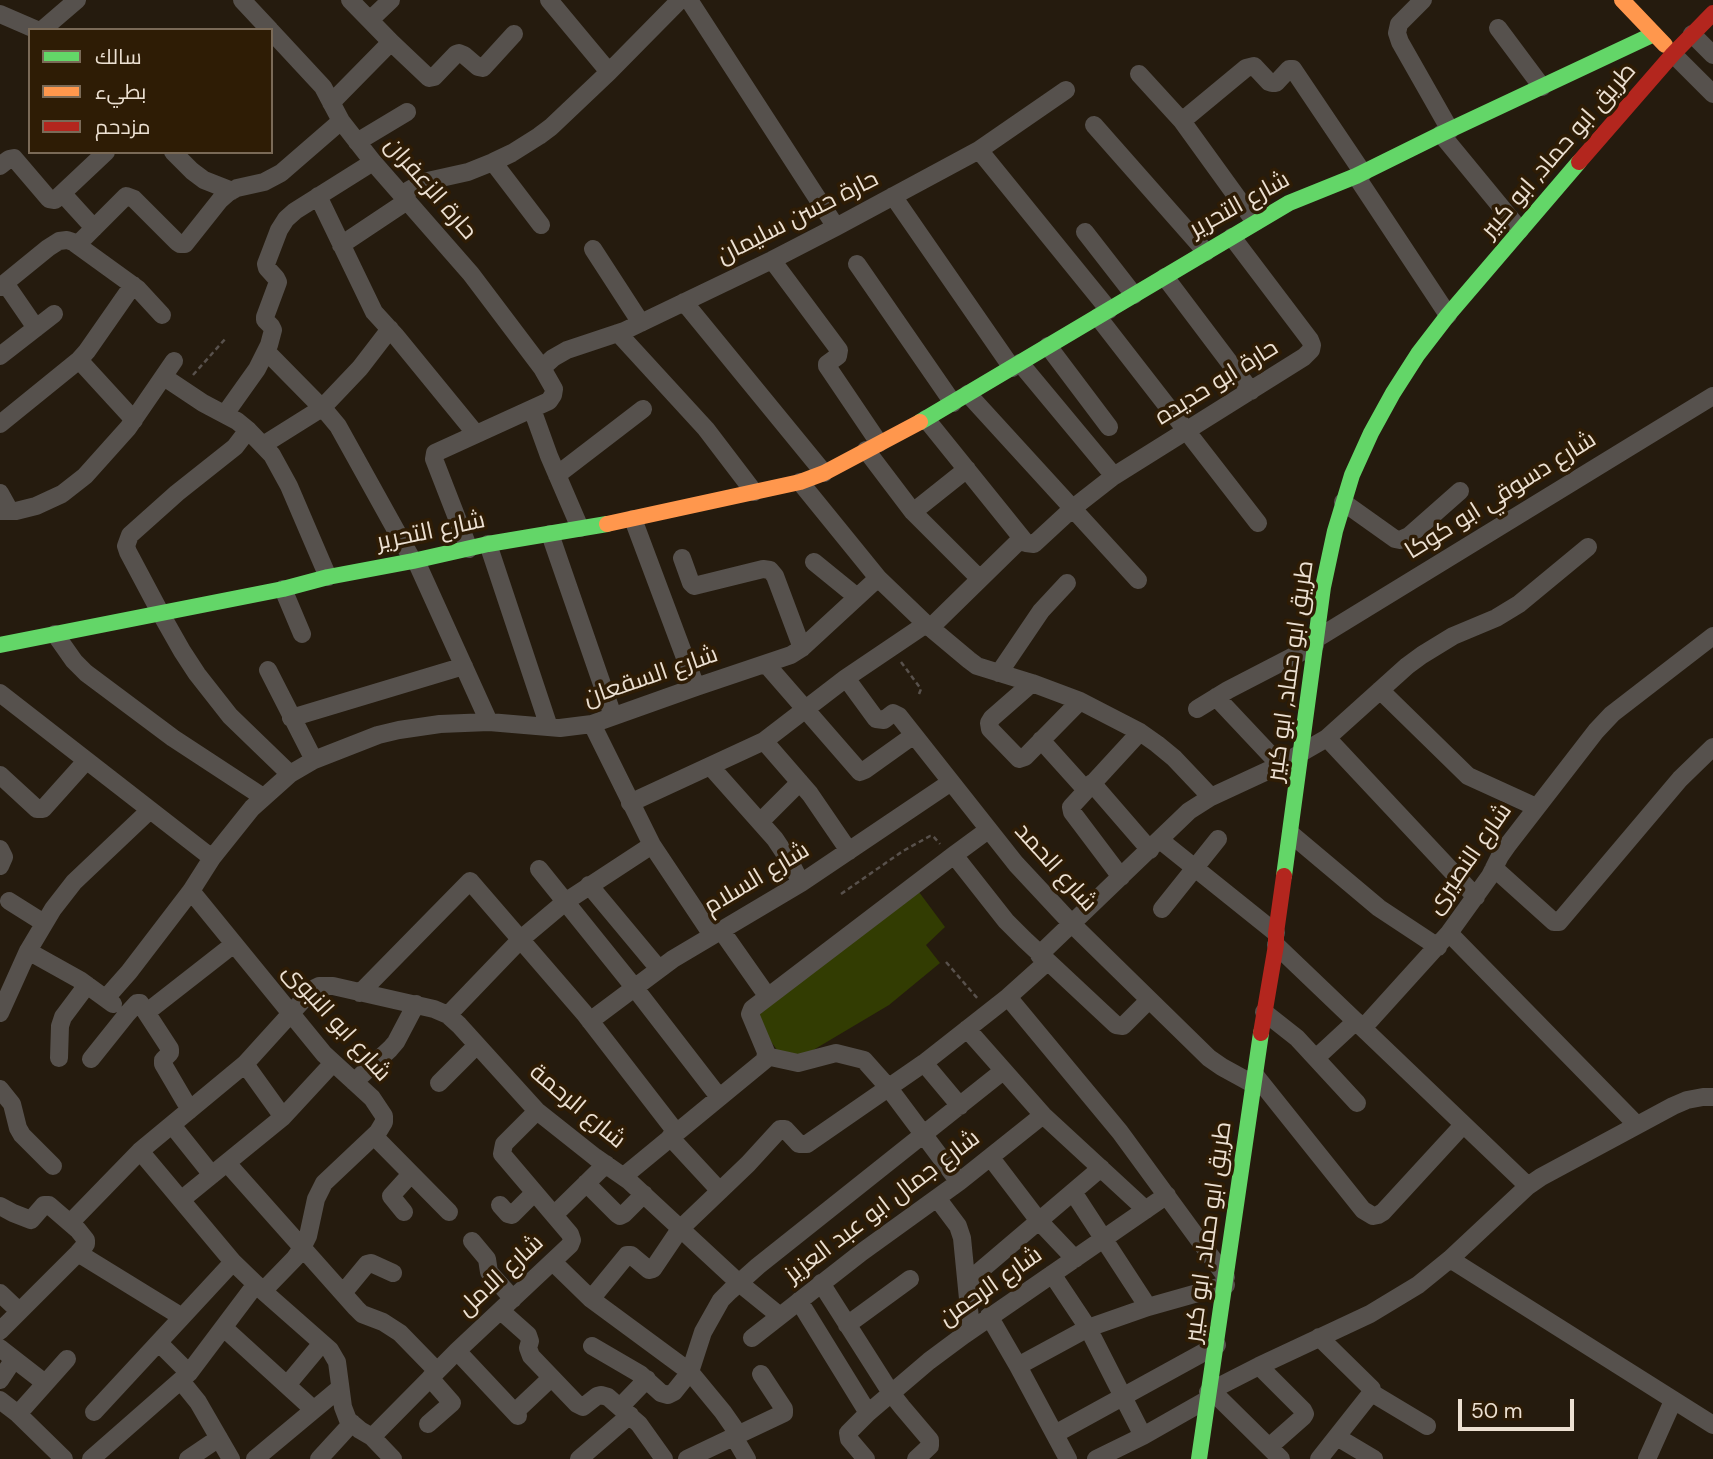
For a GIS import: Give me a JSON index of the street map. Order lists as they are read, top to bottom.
{
  "streets": {
    "street": [
      "طريق ابو حماد, ابو كبير",
      "حارة الزعفران",
      "شارع التحرير",
      "حارة حسن سليمان",
      "حارة ابو حديده",
      "شارع دسوقي ابو كوكا",
      "شارع السقعان",
      "شارع النصيرى",
      "شارع الحمد",
      "شارع السلام",
      "شارع ابو النبوى",
      "شارع الرحمة",
      "شارع جمال ابو عبد العزيز",
      "شارع الامل",
      "شارع الرحمن"
    ]
  },
  "crossings": [
    ["طريق ابو حماد, ابو كبير", "شارع دسوقي ابو كوكا"],
    ["طريق ابو حماد, ابو كبير", "شارع الحمد"],
    ["حارة الزعفران", "حارة حسن سليمان"],
    ["شارع التحرير", "حارة ابو حديده"],
    ["حارة ابو حديده", "شارع الحمد"],
    ["شارع السقعان", "شارع ابو النبوى"],
    ["شارع الحمد", "شارع السلام"],
    ["شارع ابو النبوى", "شارع الرحمة"],
    ["شارع الرحمة", "شارع جمال ابو عبد العزيز"],
    ["شارع الرحمة", "شارع الامل"]
  ],
  "legend": ["سالك", "بطيء", "مزدحم"],
  "scale_bar": "50 m"
}
